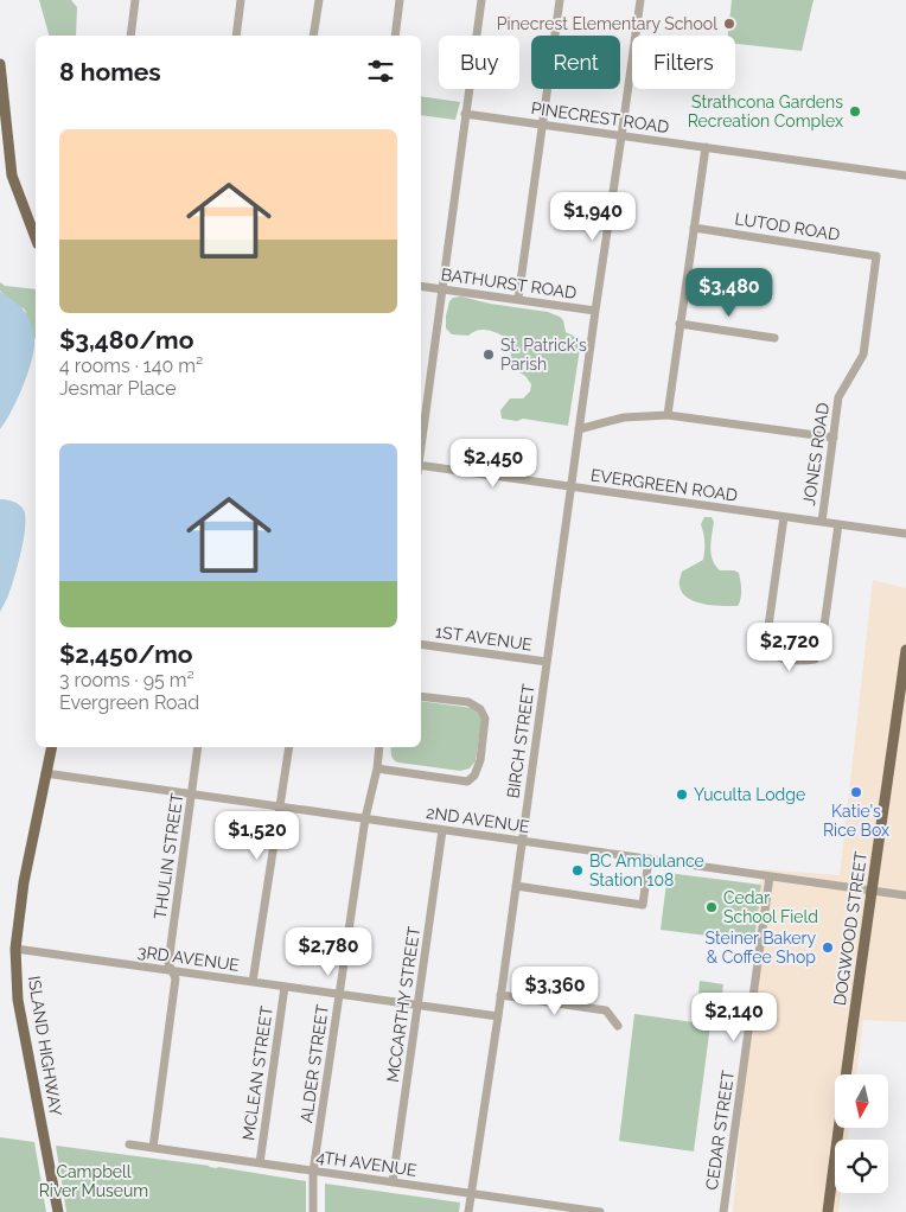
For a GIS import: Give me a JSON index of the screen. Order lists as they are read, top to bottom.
{
  "streets": {
    "main road": ["DOGWOOD STREET", "ISLAND HIGHWAY"],
    "street": [
      "PINECREST ROAD",
      "LUTOD ROAD",
      "BATHURST ROAD",
      "JONES ROAD",
      "EVERGREEN ROAD",
      "1ST AVENUE",
      "BIRCH STREET",
      "2ND AVENUE",
      "THULIN STREET",
      "3RD AVENUE",
      "MCCARTHY STREET",
      "ALDER STREET",
      "MCLEAN STREET",
      "CEDAR STREET",
      "4TH AVENUE"
    ]
  },
  "crossings": [
    ["PINECREST ROAD", "BIRCH STREET"],
    ["LUTOD ROAD", "JONES ROAD"],
    ["BATHURST ROAD", "BIRCH STREET"],
    ["JONES ROAD", "EVERGREEN ROAD"],
    ["EVERGREEN ROAD", "BIRCH STREET"],
    ["1ST AVENUE", "BIRCH STREET"],
    ["BIRCH STREET", "2ND AVENUE"],
    ["BIRCH STREET", "3RD AVENUE"],
    ["BIRCH STREET", "4TH AVENUE"],
    ["2ND AVENUE", "THULIN STREET"],
    ["2ND AVENUE", "DOGWOOD STREET"],
    ["2ND AVENUE", "MCCARTHY STREET"],
    ["2ND AVENUE", "ISLAND HIGHWAY"],
    ["2ND AVENUE", "ALDER STREET"],
    ["2ND AVENUE", "MCLEAN STREET"],
    ["2ND AVENUE", "CEDAR STREET"],
    ["THULIN STREET", "3RD AVENUE"],
    ["THULIN STREET", "4TH AVENUE"],
    ["3RD AVENUE", "MCCARTHY STREET"],
    ["3RD AVENUE", "ISLAND HIGHWAY"],
    ["3RD AVENUE", "ALDER STREET"],
    ["3RD AVENUE", "MCLEAN STREET"],
    ["MCCARTHY STREET", "4TH AVENUE"],
    ["ALDER STREET", "4TH AVENUE"],
    ["MCLEAN STREET", "4TH AVENUE"]
  ],
  "parks": ["Campbell River Museum"],
  "places": [
    "Pinecrest Elementary School",
    "Strathcona Gardens Recreation Complex",
    "St. Patrick's Parish",
    "Katie's Rice Box",
    "Yuculta Lodge",
    "BC Ambulance Station 108",
    "Cedar School Field",
    "Steiner Bakery & Coffee Shop"
  ],
  "north": "bottom",
  "page": {
    "chip": ["Buy", "Rent", "Filters"],
    "heading": "8 homes",
    "list": [
      {
        "name": "$3,480/mo",
        "note": "4 rooms · 140 m² · Jesmar Place"
      },
      {
        "name": "$2,450/mo",
        "note": "3 rooms · 95 m² · Evergreen Road"
      }
    ],
    "price": [
      "$1,940",
      "$3,480",
      "$2,450",
      "$2,720",
      "$1,520",
      "$2,780",
      "$3,360",
      "$2,140"
    ]
  }
}
